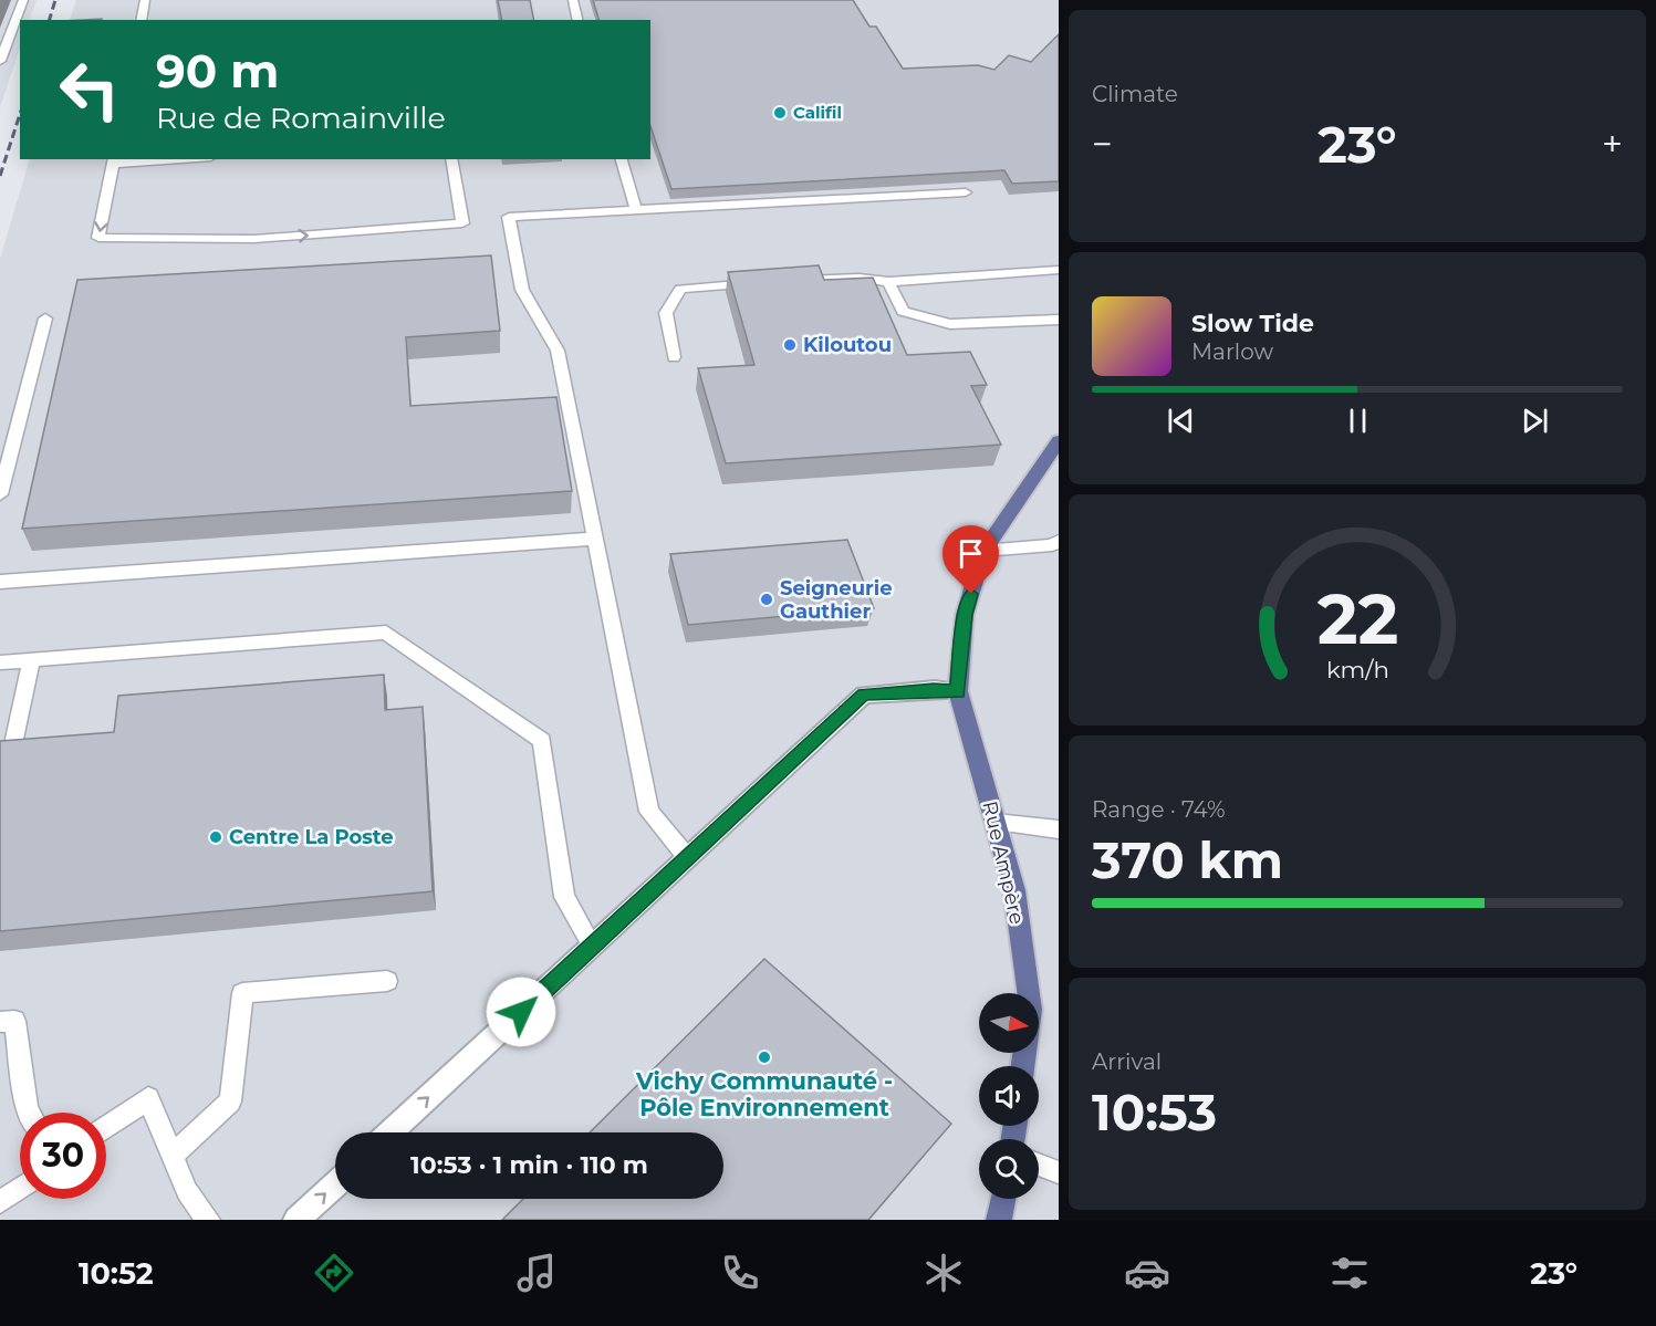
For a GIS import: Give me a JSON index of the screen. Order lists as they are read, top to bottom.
{
  "streets": {
    "main road": ["Rue Ampère"]
  },
  "places": [
    "Califil",
    "Kiloutou",
    "Seigneurie Gauthier",
    "Centre La Poste",
    "Vichy Communauté - Pôle Environnement"
  ],
  "north": "right",
  "page": {
    "tile": [
      "Climate",
      ["Range · 74%", "370 km"],
      ["Arrival", "10:53"]
    ],
    "turn": ["90 m", "Rue de Romainville"],
    "heat": ["−", "23°", "+"],
    "song": ["Slow Tide", "Marlow"],
    "limit": "30",
    "trip": "10:53 · 1 min · 110 m",
    "tabs": ["10:52", "23°"],
    "gauge": ["22", "km/h"]
  }
}
